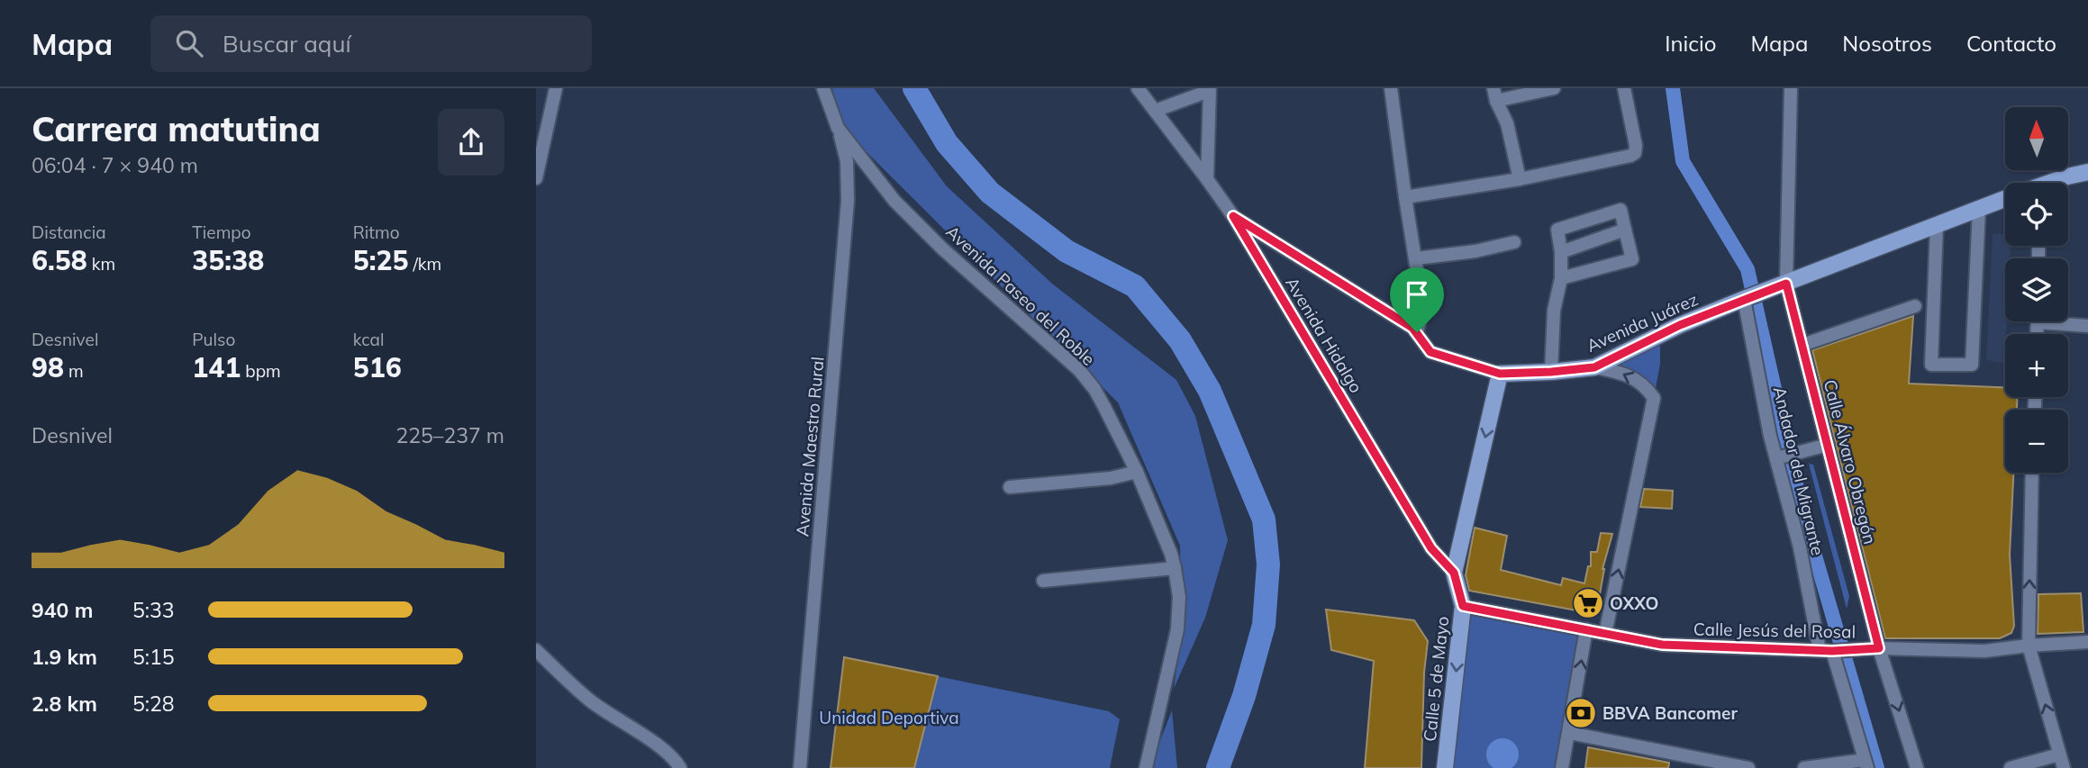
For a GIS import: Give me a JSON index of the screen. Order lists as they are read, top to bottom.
{
  "streets": {
    "main road": ["Avenida Juárez", "Calle 5 de Mayo"],
    "street": [
      "Avenida Paseo del Roble",
      "Avenida Hidalgo",
      "Avenida Maestro Rural",
      "Calle Álvaro Obregón",
      "Andador del Migrante",
      "Calle Jesús del Rosal"
    ]
  },
  "crossings": [
    ["Avenida Paseo del Roble", "Avenida Maestro Rural"],
    ["Avenida Juárez", "Avenida Hidalgo"],
    ["Avenida Juárez", "Calle Álvaro Obregón"],
    ["Avenida Juárez", "Andador del Migrante"],
    ["Avenida Juárez", "Calle 5 de Mayo"],
    ["Avenida Hidalgo", "Calle 5 de Mayo"],
    ["Calle Álvaro Obregón", "Calle Jesús del Rosal"],
    ["Andador del Migrante", "Calle Jesús del Rosal"],
    ["Calle Jesús del Rosal", "Calle 5 de Mayo"]
  ],
  "one_way": ["Calle 5 de Mayo"],
  "parks": ["Unidad Deportiva"],
  "places": {
    "supermarket": ["OXXO"],
    "bank": ["BBVA Bancomer"]
  },
  "north": "top",
  "page": {
    "header": "Mapa",
    "search": "Buscar aquí",
    "nav": [
      "Inicio",
      "Mapa",
      "Nosotros",
      "Contacto"
    ],
    "heading": ["Carrera matutina", "06:04 · 7 × 940 m"],
    "map_buttons": ["+", "−"],
    "stats": [
      ["Distancia", "6.58 km"],
      ["Tiempo", "35:38"],
      ["Ritmo", "5:25 /km"],
      ["Desnivel", "98 m"],
      ["Pulso", "141 bpm"],
      ["kcal", "516"]
    ],
    "chart": ["Desnivel", "225–237 m"],
    "list": [
      {
        "name": "940 m",
        "note": "5:33"
      },
      {
        "name": "1.9 km",
        "note": "5:15"
      },
      {
        "name": "2.8 km",
        "note": "5:28"
      }
    ]
  }
}
